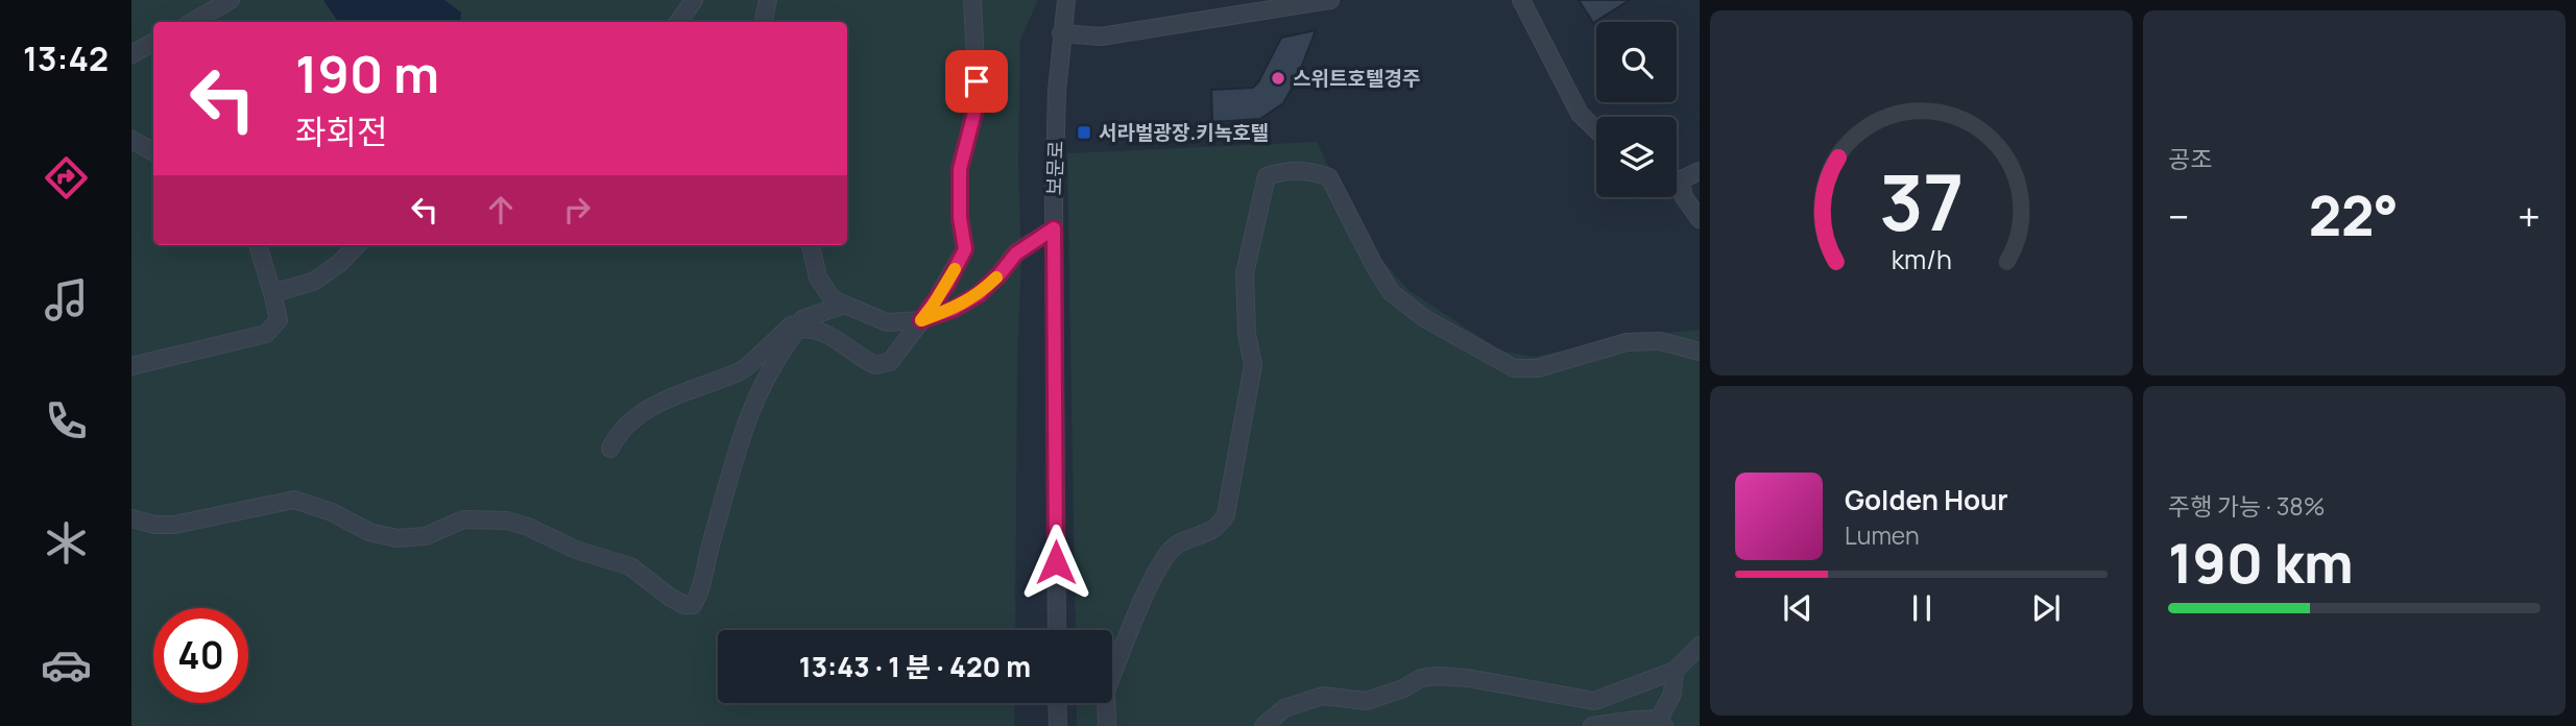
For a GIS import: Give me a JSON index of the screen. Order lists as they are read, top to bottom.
{
  "streets": {
    "street": ["보문로"]
  },
  "places": {
    "other": ["스위트호텔경주"],
    "transit": ["서라벌광장.키녹호텔"]
  },
  "page": {
    "tabs": "13:42",
    "tile": [
      "공조",
      ["주행 가능 · 38%", "190 km"]
    ],
    "turn": ["190 m", "좌회전"],
    "heat": ["−", "22°", "+"],
    "song": ["Golden Hour", "Lumen"],
    "limit": "40",
    "trip": "13:43 · 1 분 · 420 m",
    "gauge": ["37", "km/h"]
  }
}
